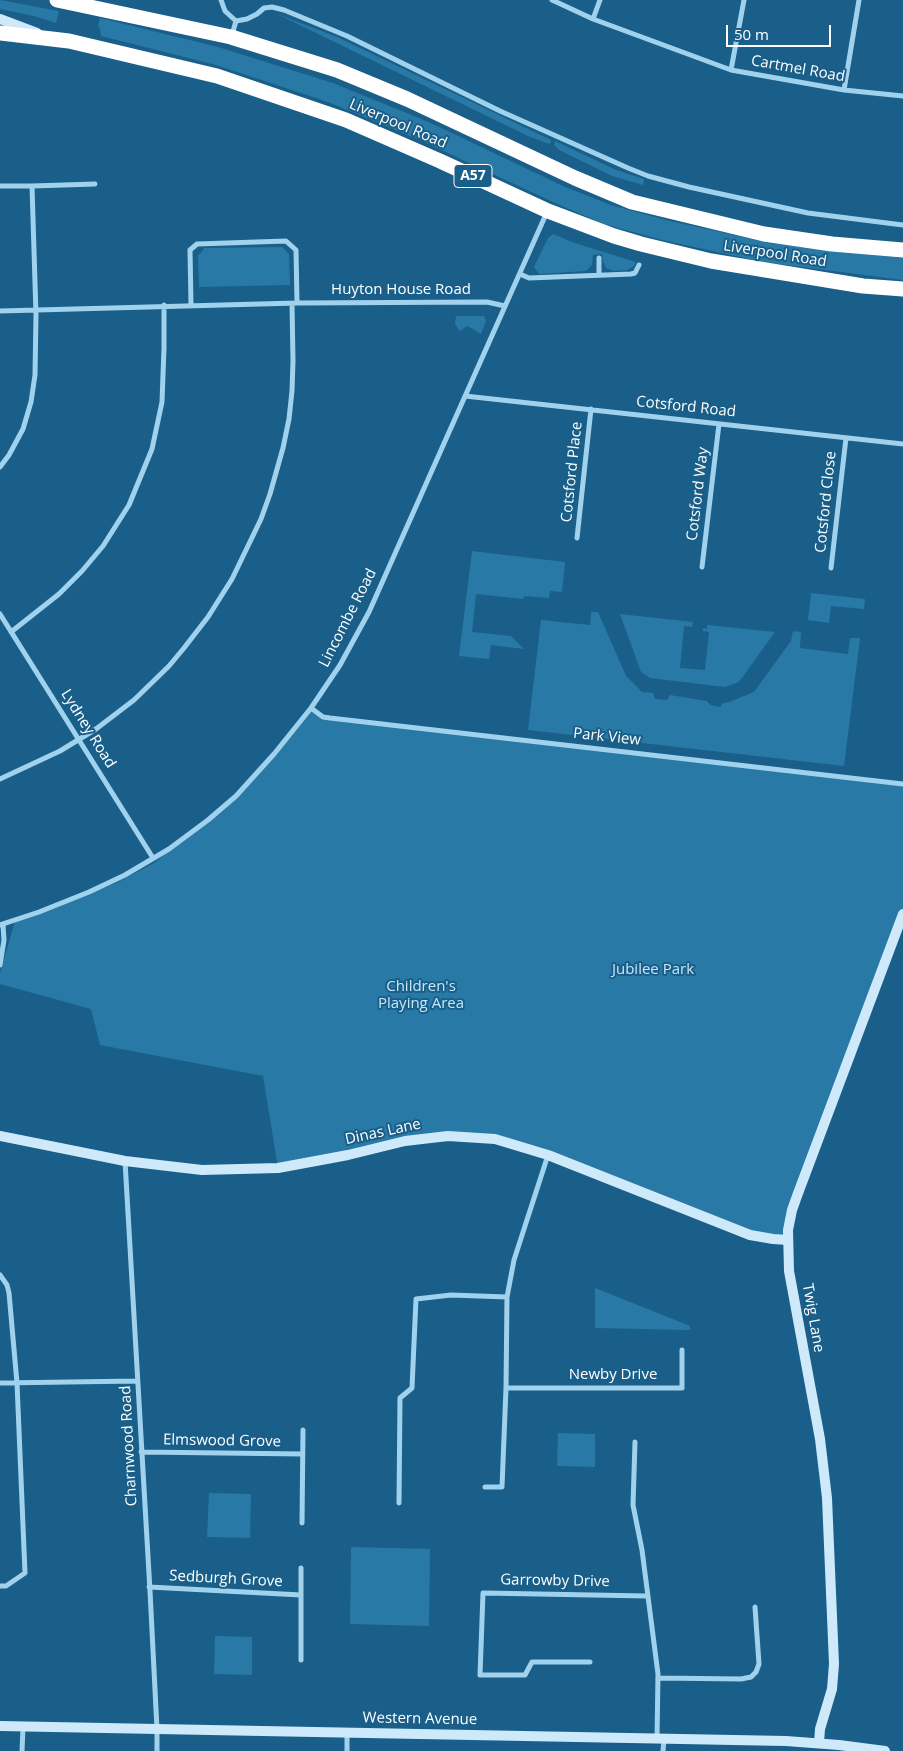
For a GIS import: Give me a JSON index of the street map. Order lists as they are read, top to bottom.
{
  "streets": {
    "highway": ["Liverpool Road", "A57"],
    "street": [
      "Cartmel Road",
      "Huyton House Road",
      "Cotsford Road",
      "Cotsford Place",
      "Cotsford Way",
      "Cotsford Close",
      "Lincombe Road",
      "Lydney Road",
      "Park View",
      "Dinas Lane",
      "Twig Lane",
      "Newby Drive",
      "Elmswood Grove",
      "Charnwood Road",
      "Sedburgh Grove",
      "Garrowby Drive",
      "Western Avenue"
    ]
  },
  "crossings": [
    ["Liverpool Road", "Lincombe Road"],
    ["Huyton House Road", "Lincombe Road"],
    ["Cotsford Road", "Cotsford Place"],
    ["Cotsford Road", "Cotsford Way"],
    ["Cotsford Road", "Cotsford Close"],
    ["Cotsford Road", "Lincombe Road"],
    ["Lincombe Road", "Lydney Road"],
    ["Lincombe Road", "Park View"],
    ["Dinas Lane", "Twig Lane"],
    ["Dinas Lane", "Charnwood Road"],
    ["Twig Lane", "Western Avenue"],
    ["Elmswood Grove", "Charnwood Road"],
    ["Charnwood Road", "Sedburgh Grove"],
    ["Charnwood Road", "Western Avenue"]
  ],
  "parks": ["Jubilee Park", "Children's Playing Area"],
  "scale_bar": "50 m"
}
